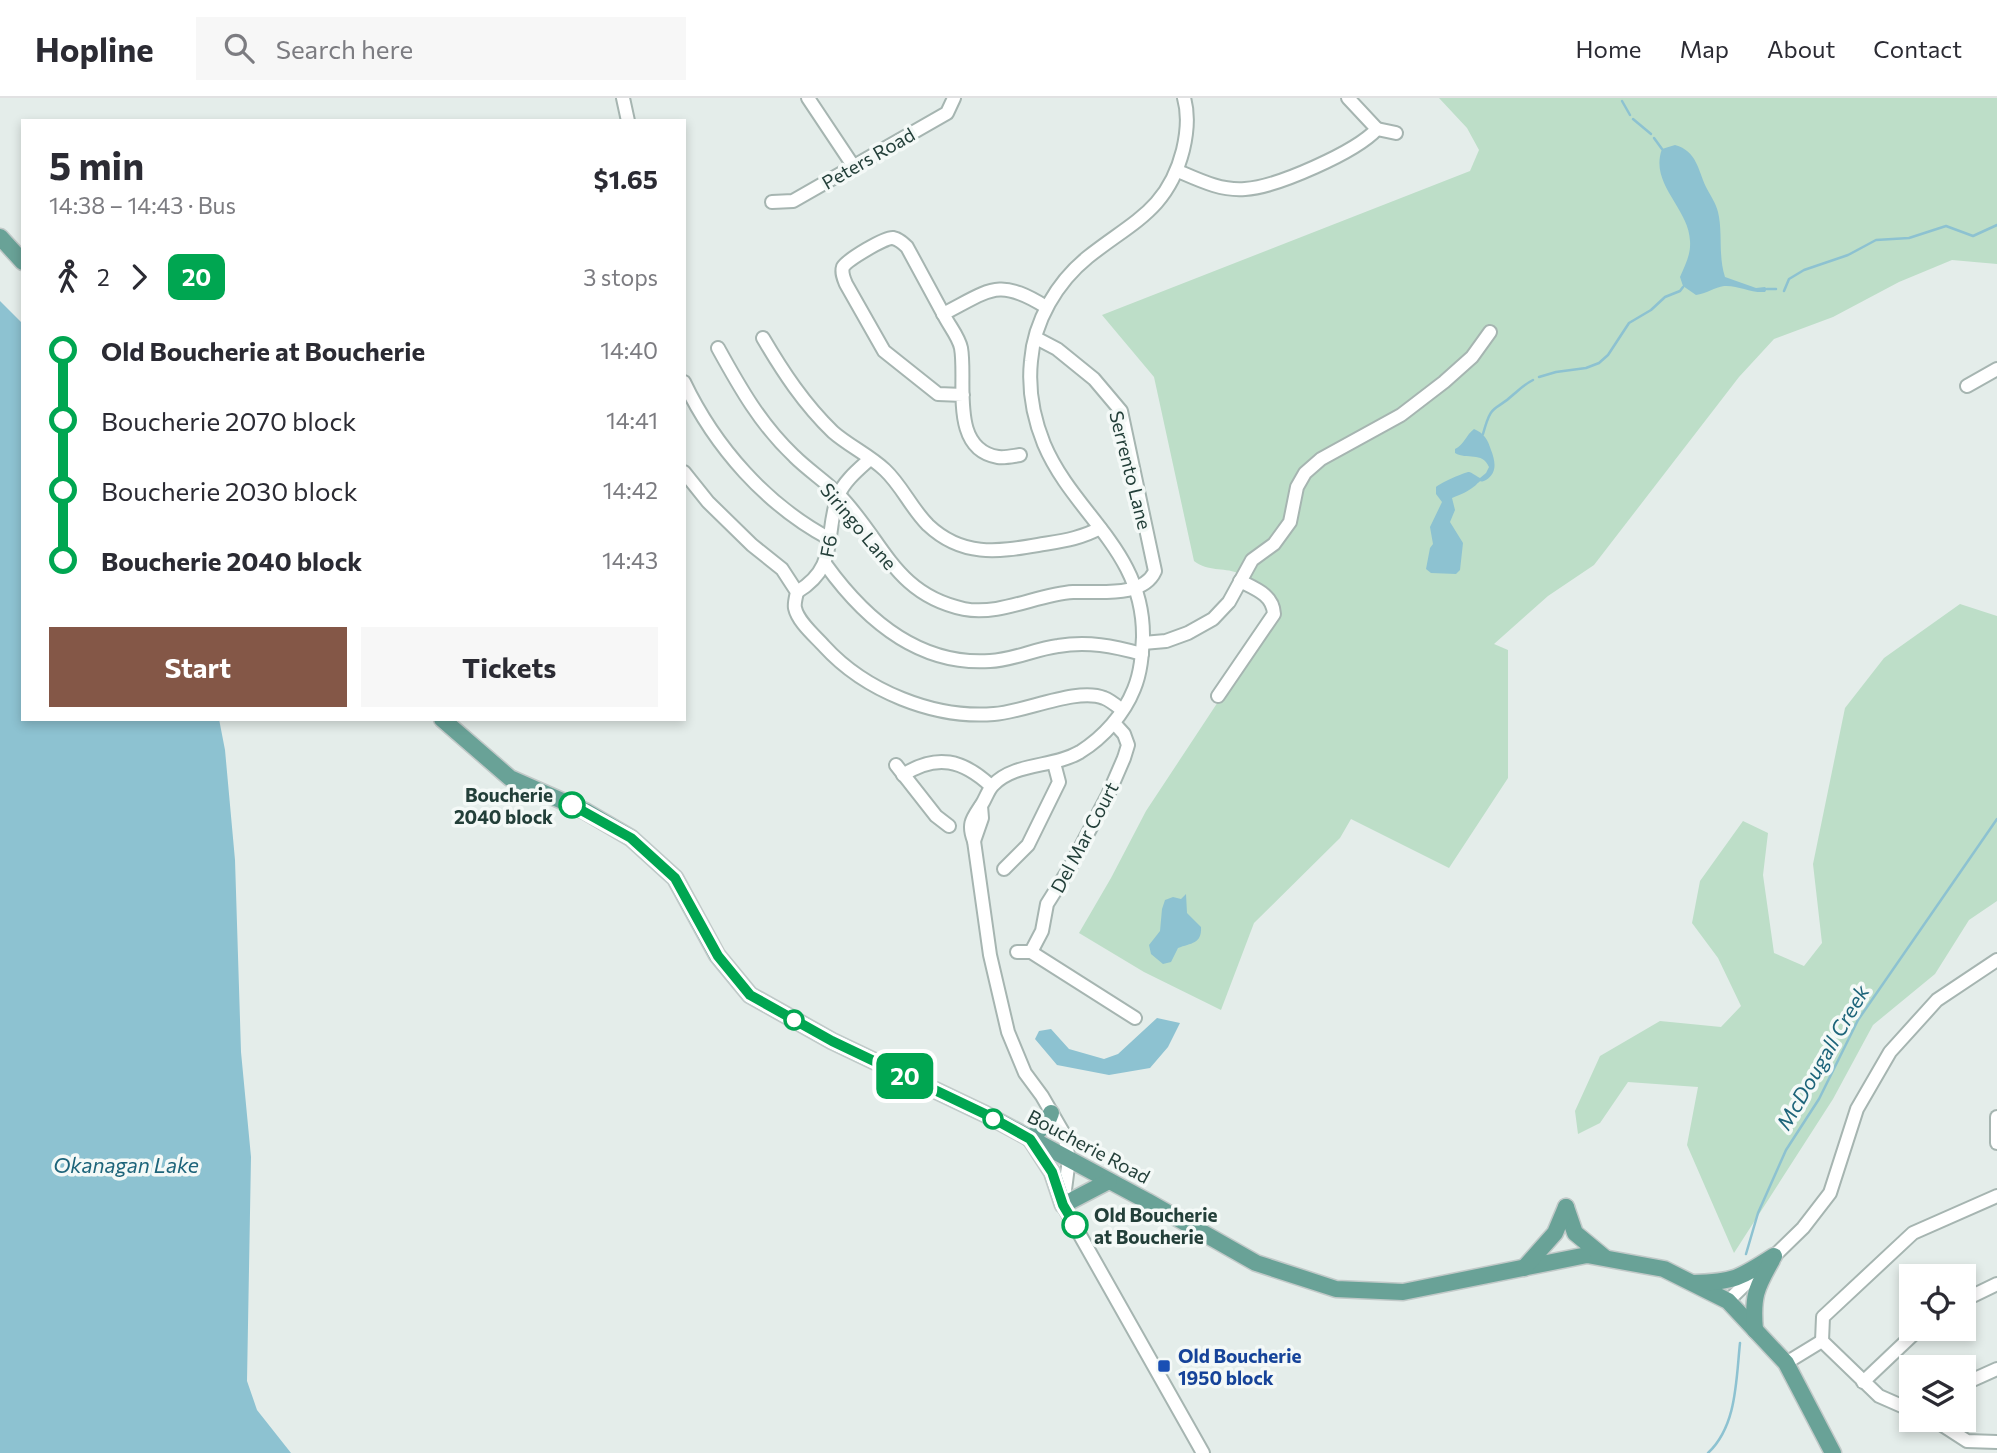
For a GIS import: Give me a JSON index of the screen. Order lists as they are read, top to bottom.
{
  "streets": {
    "main road": ["Boucherie Road"],
    "street": [
      "Peters Road",
      "Serrento Lane",
      "Siringo Lane",
      "F6",
      "Del Mar Court"
    ]
  },
  "crossings": [
    ["Serrento Lane", "Siringo Lane"],
    ["Siringo Lane", "F6"]
  ],
  "water": ["McDougall Creek", "Okanagan Lake"],
  "places": {
    "other": ["Boucherie 2040 block", "Old Boucherie at Boucherie"],
    "transit": ["Old Boucherie 1950 block"]
  },
  "lines": ["bus line 20"],
  "page": {
    "header": "Hopline",
    "search": "Search here",
    "nav": [
      "Home",
      "Map",
      "About",
      "Contact"
    ],
    "on_map": "20",
    "heading": ["5 min", "14:38 – 14:43 · Bus", "$1.65"],
    "legs": ["2", "20", "3 stops"],
    "list": [
      {
        "name": "Old Boucherie at Boucherie",
        "value": "14:40"
      },
      {
        "name": "Boucherie 2070 block",
        "value": "14:41"
      },
      {
        "name": "Boucherie 2030 block",
        "value": "14:42"
      },
      {
        "name": "Boucherie 2040 block",
        "value": "14:43"
      }
    ],
    "buttons": ["Start", "Tickets"]
  }
}
